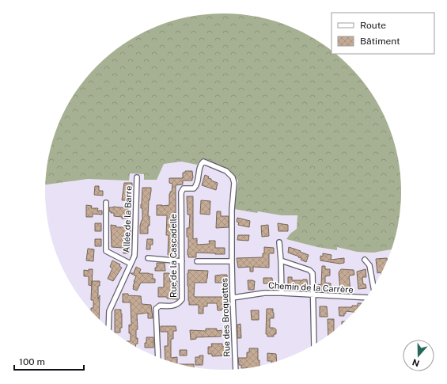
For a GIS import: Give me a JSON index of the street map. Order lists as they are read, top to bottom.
{
  "streets": {
    "street": [
      "Allée de la Barre",
      "Rue de la Cascadelle",
      "Chemin de la Carrère",
      "Rue des Broquettes"
    ]
  },
  "crossings": [
    ["Rue de la Cascadelle", "Rue des Broquettes"],
    ["Chemin de la Carrère", "Rue des Broquettes"]
  ],
  "legend": ["Route", "Bâtiment"],
  "scale_bar": "100 m",
  "north": "bottom"
}
